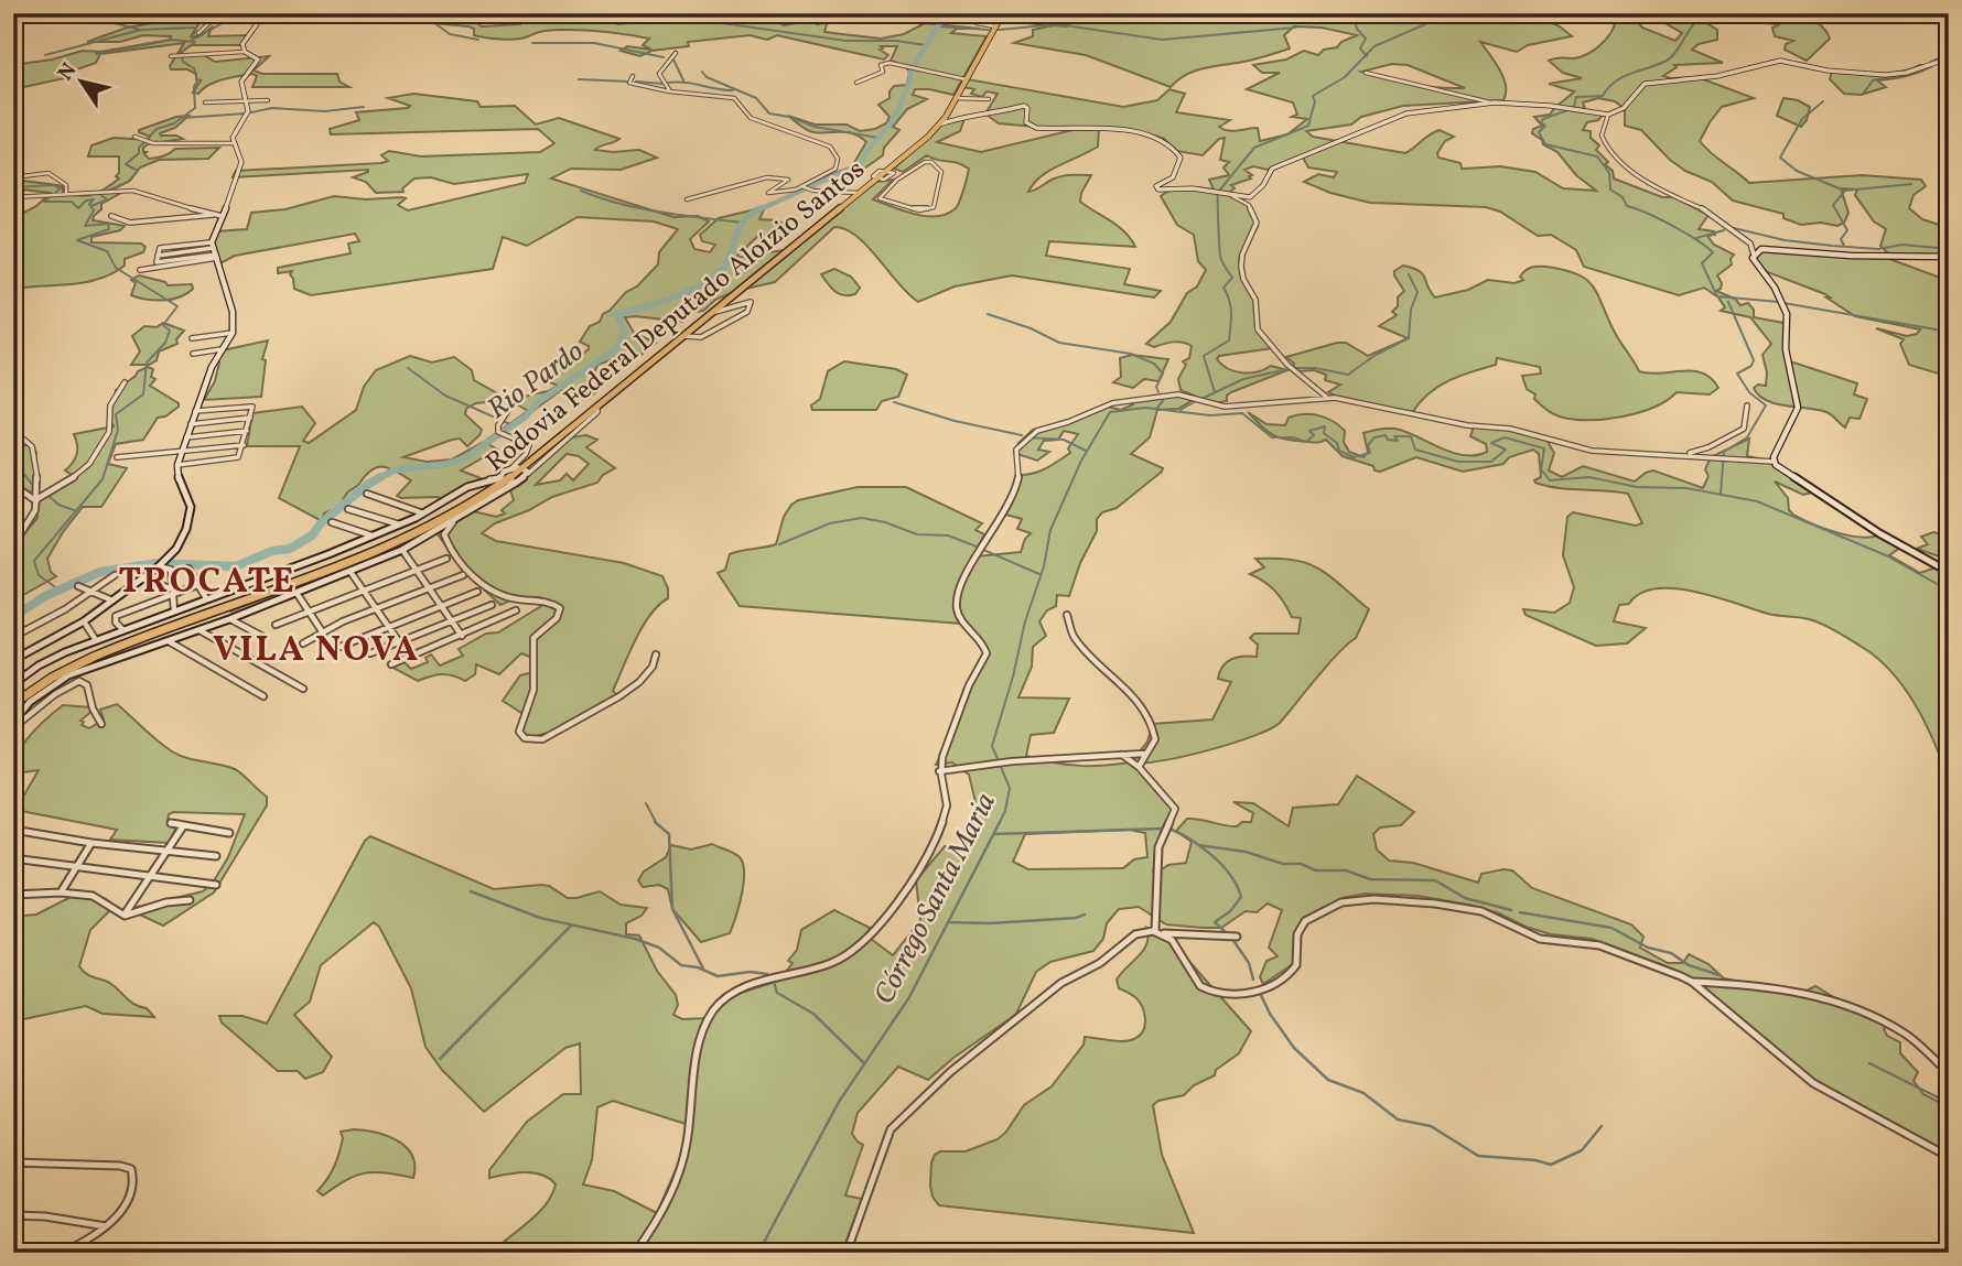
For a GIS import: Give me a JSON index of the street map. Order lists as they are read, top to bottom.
{
  "streets": {
    "highway": ["Rodovia Federal Deputado Aloízio Santos"]
  },
  "districts": ["TROCATE", "VILA NOVA"],
  "water": ["Rio Pardo", "Córrego Santa Maria"],
  "north": "top left"
}
